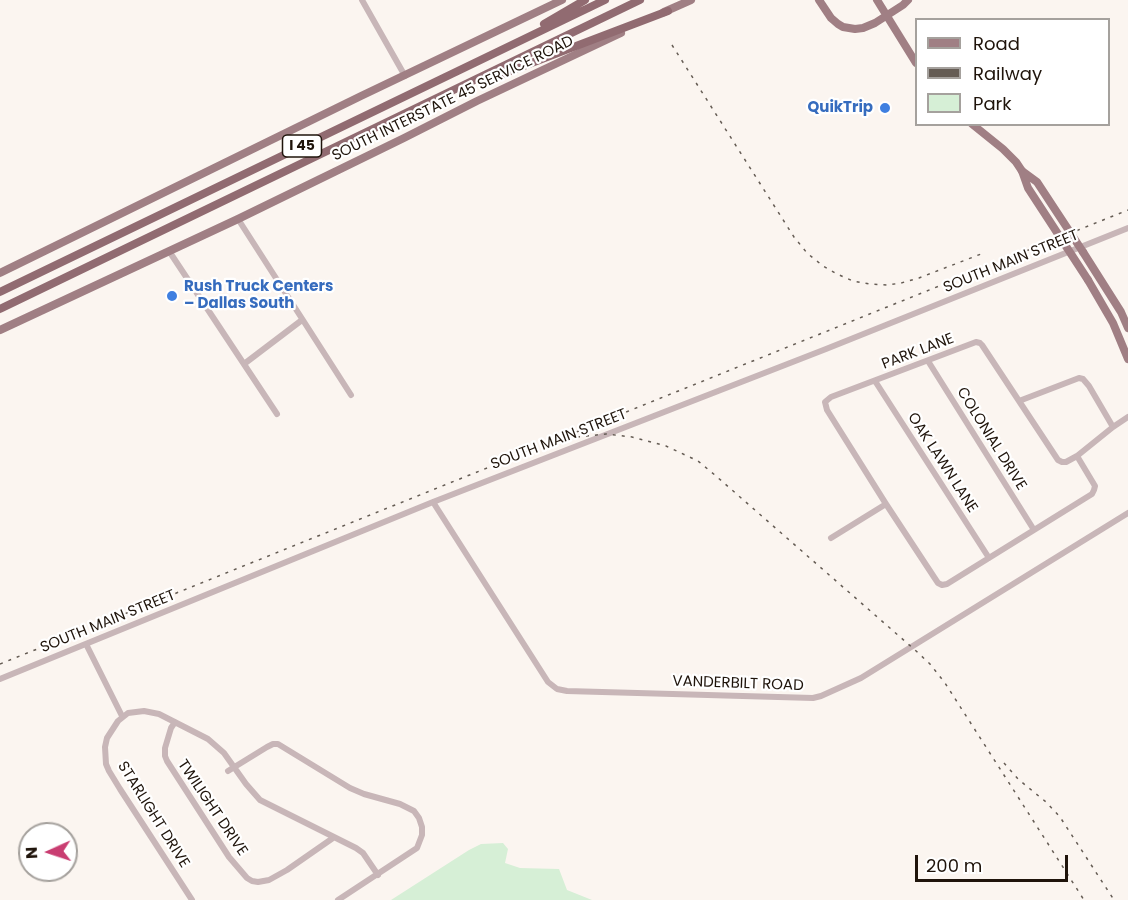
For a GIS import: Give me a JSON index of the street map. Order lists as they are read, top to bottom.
{
  "streets": {
    "highway": ["I 45"],
    "main road": ["SOUTH INTERSTATE 45 SERVICE ROAD"],
    "street": [
      "SOUTH MAIN STREET",
      "PARK LANE",
      "COLONIAL DRIVE",
      "OAK LAWN LANE",
      "VANDERBILT ROAD",
      "TWILIGHT DRIVE",
      "STARLIGHT DRIVE"
    ]
  },
  "crossings": [
    ["SOUTH MAIN STREET", "VANDERBILT ROAD"],
    ["PARK LANE", "COLONIAL DRIVE"],
    ["PARK LANE", "OAK LAWN LANE"]
  ],
  "places": ["QuikTrip", "Rush Truck Centers – Dallas South"],
  "legend": ["Road", "Railway", "Park"],
  "scale_bar": "200 m",
  "north": "left"
}
